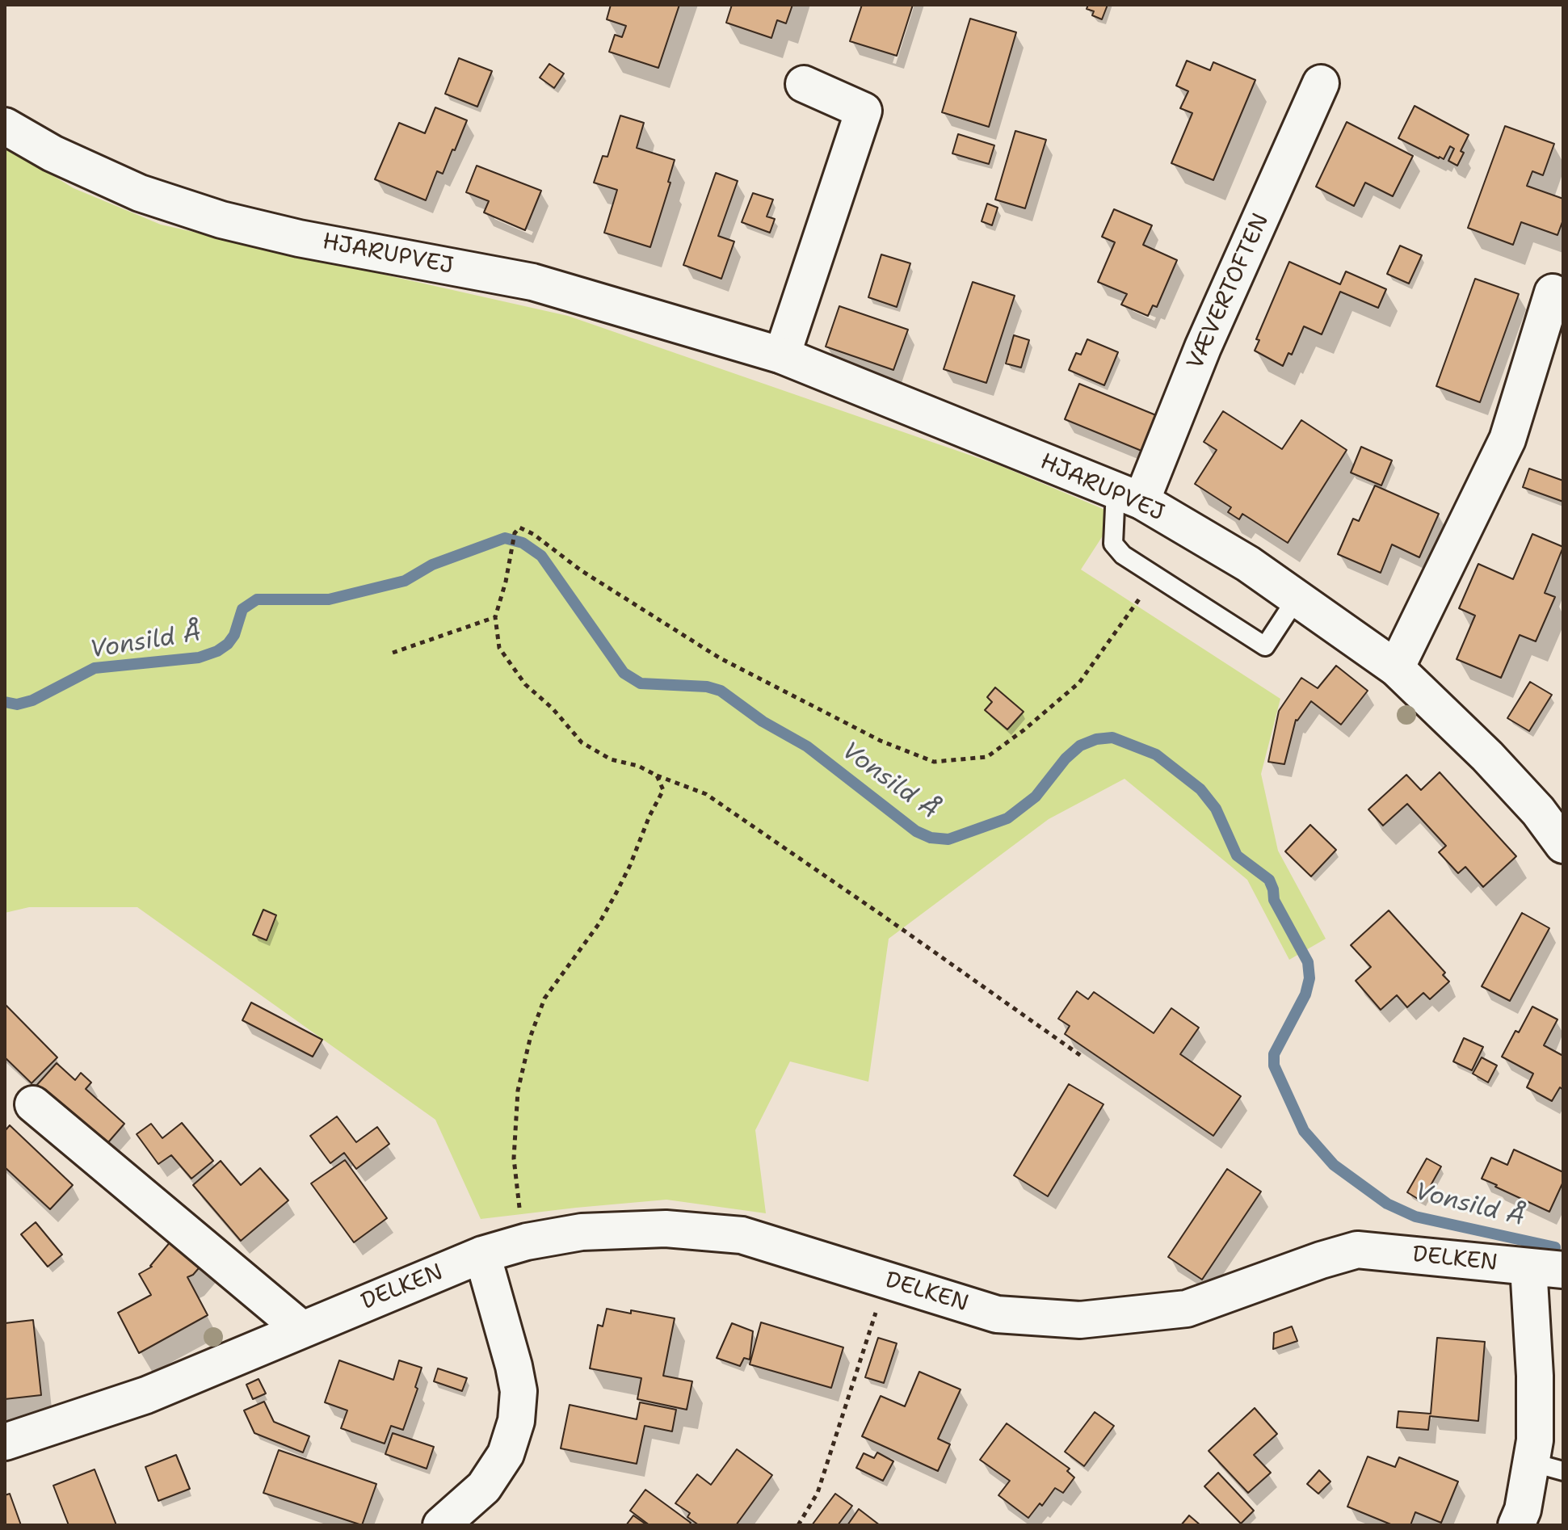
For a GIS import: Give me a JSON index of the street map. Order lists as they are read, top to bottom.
{
  "streets": {
    "street": ["HJARUPVEJ", "VÆVERTOFTEN", "DELKEN"]
  },
  "crossings": [
    ["HJARUPVEJ", "VÆVERTOFTEN"]
  ],
  "water": ["Vonsild Å"]
}
